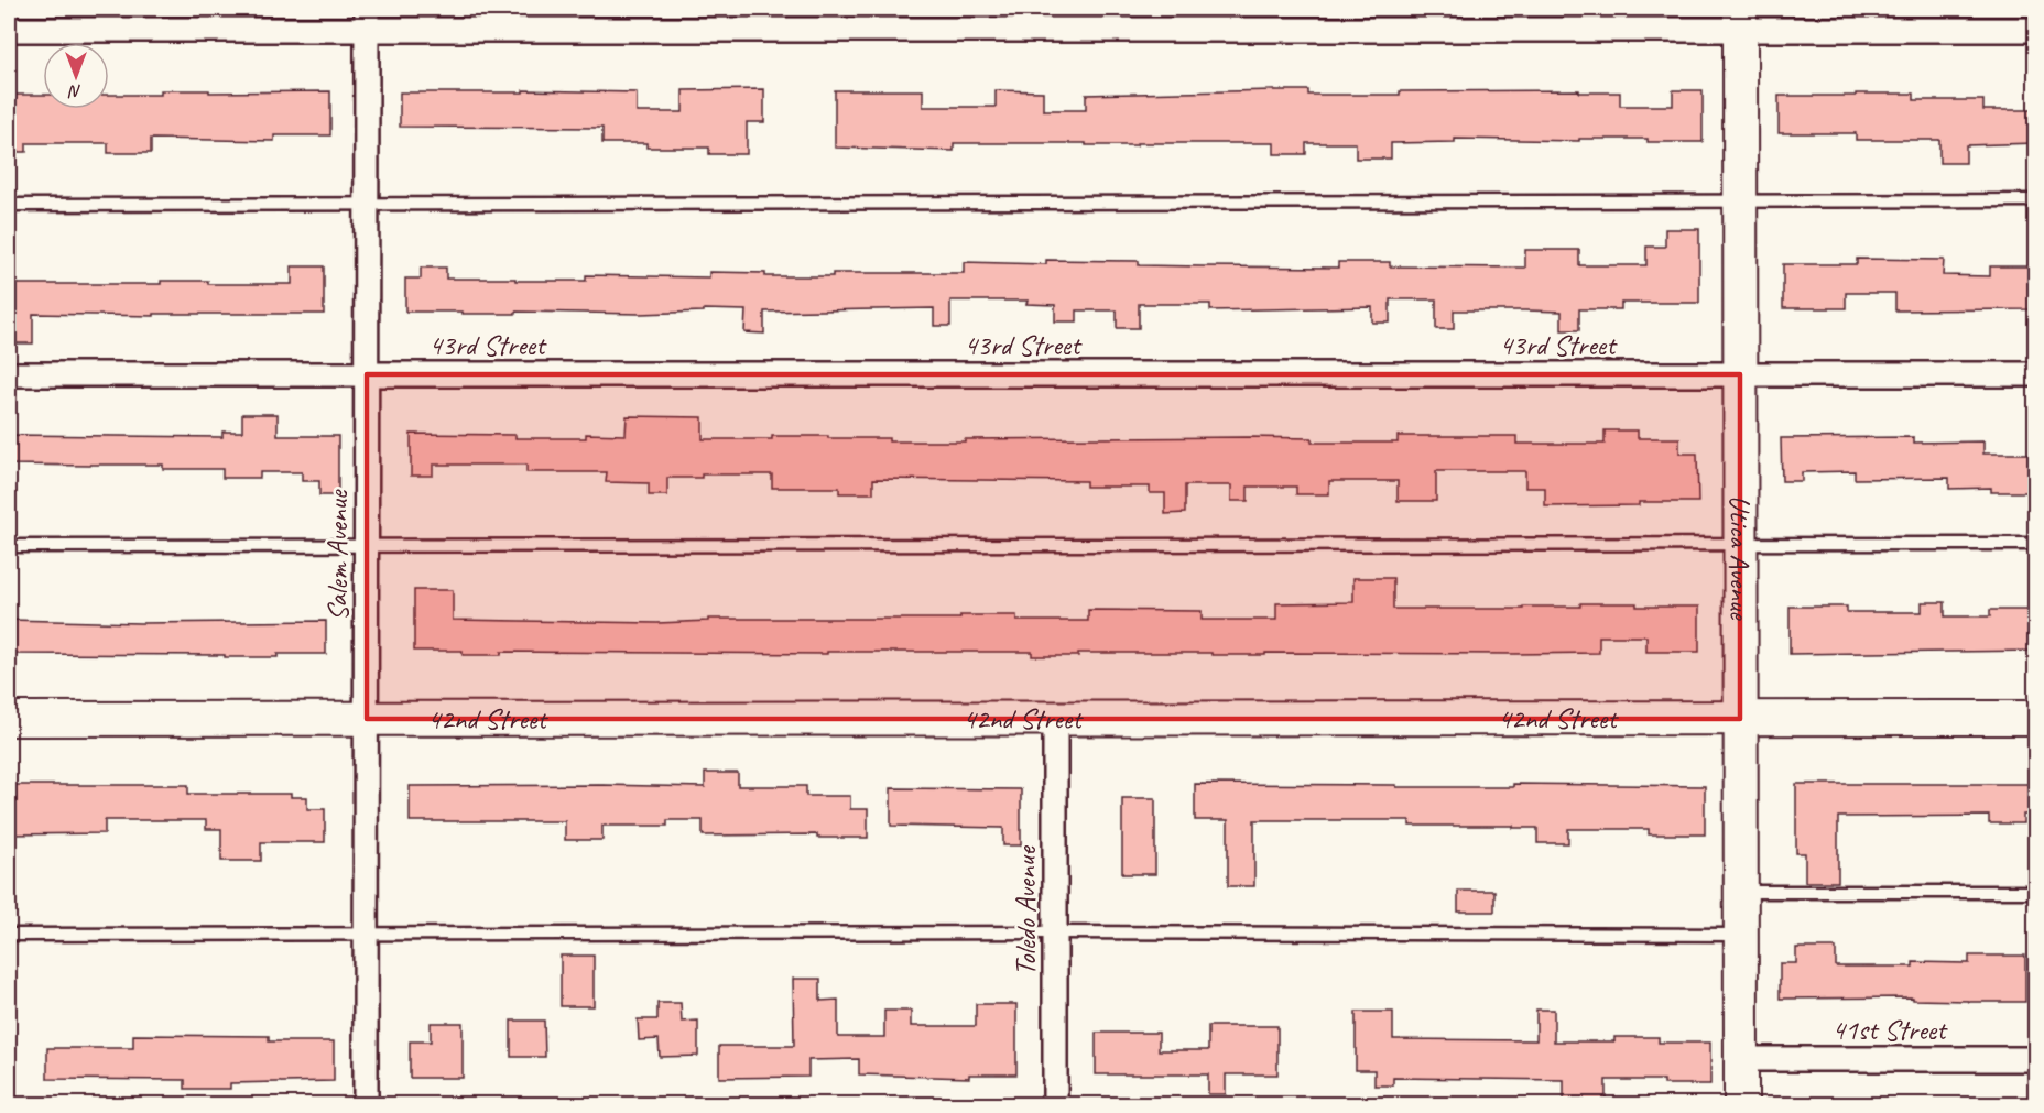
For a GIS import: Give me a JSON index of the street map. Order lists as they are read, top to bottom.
{
  "streets": {
    "street": [
      "43rd Street",
      "Salem Avenue",
      "Utica Avenue",
      "42nd Street",
      "Toledo Avenue",
      "41st Street"
    ]
  },
  "crossings": [
    ["43rd Street", "Salem Avenue"],
    ["43rd Street", "Utica Avenue"],
    ["Salem Avenue", "42nd Street"],
    ["Utica Avenue", "42nd Street"],
    ["Utica Avenue", "41st Street"],
    ["42nd Street", "Toledo Avenue"]
  ],
  "north": "bottom"
}
